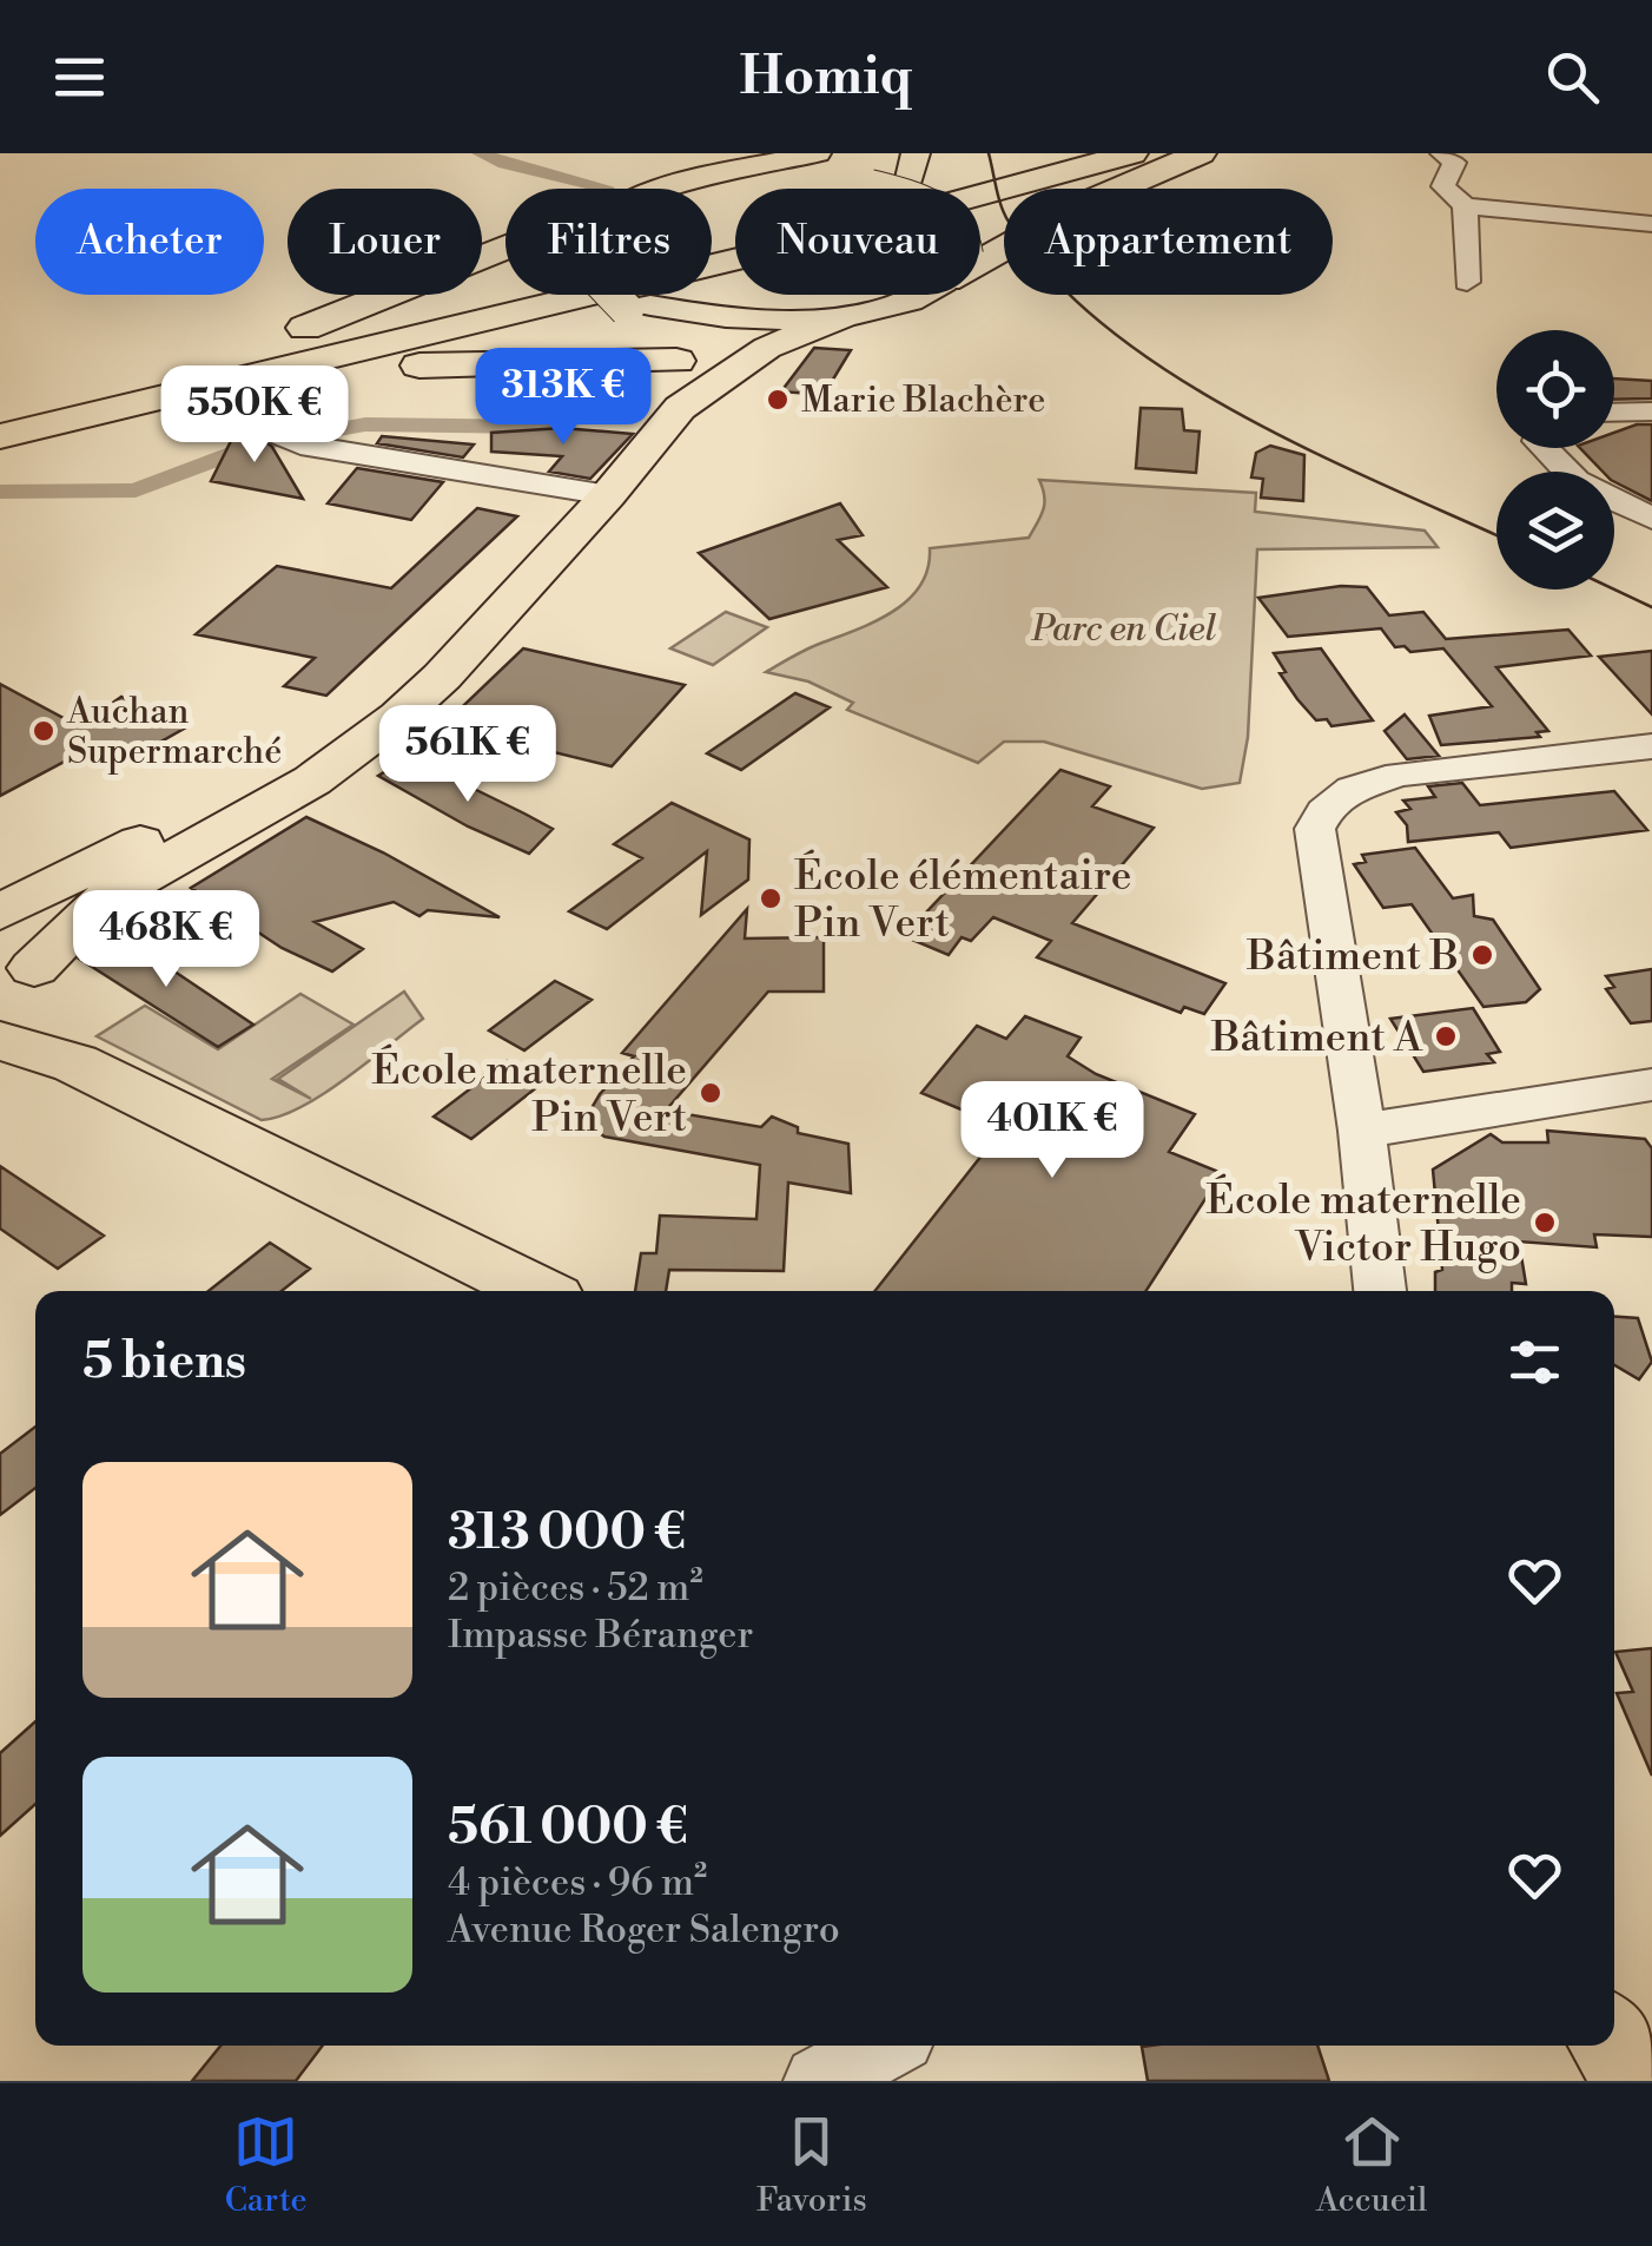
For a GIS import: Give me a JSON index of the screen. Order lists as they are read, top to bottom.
{
  "parks": ["Parc en Ciel"],
  "places": [
    "Marie Blachère",
    "Auchan Supermarché",
    "École élémentaire Pin Vert",
    "Bâtiment B",
    "Bâtiment A",
    "École maternelle Pin Vert",
    "École maternelle Victor Hugo"
  ],
  "page": {
    "header": "Homiq",
    "chip": [
      "Acheter",
      "Louer",
      "Filtres",
      "Nouveau",
      "Appartement"
    ],
    "price": [
      "313K €",
      "550K €",
      "561K €",
      "468K €",
      "401K €"
    ],
    "heading": "5 biens",
    "list": [
      {
        "name": "313 000 €",
        "note": "2 pièces · 52 m² · Impasse Béranger"
      },
      {
        "name": "561 000 €",
        "note": "4 pièces · 96 m² · Avenue Roger Salengro"
      }
    ],
    "tabs": ["Carte", "Favoris", "Accueil"]
  }
}
